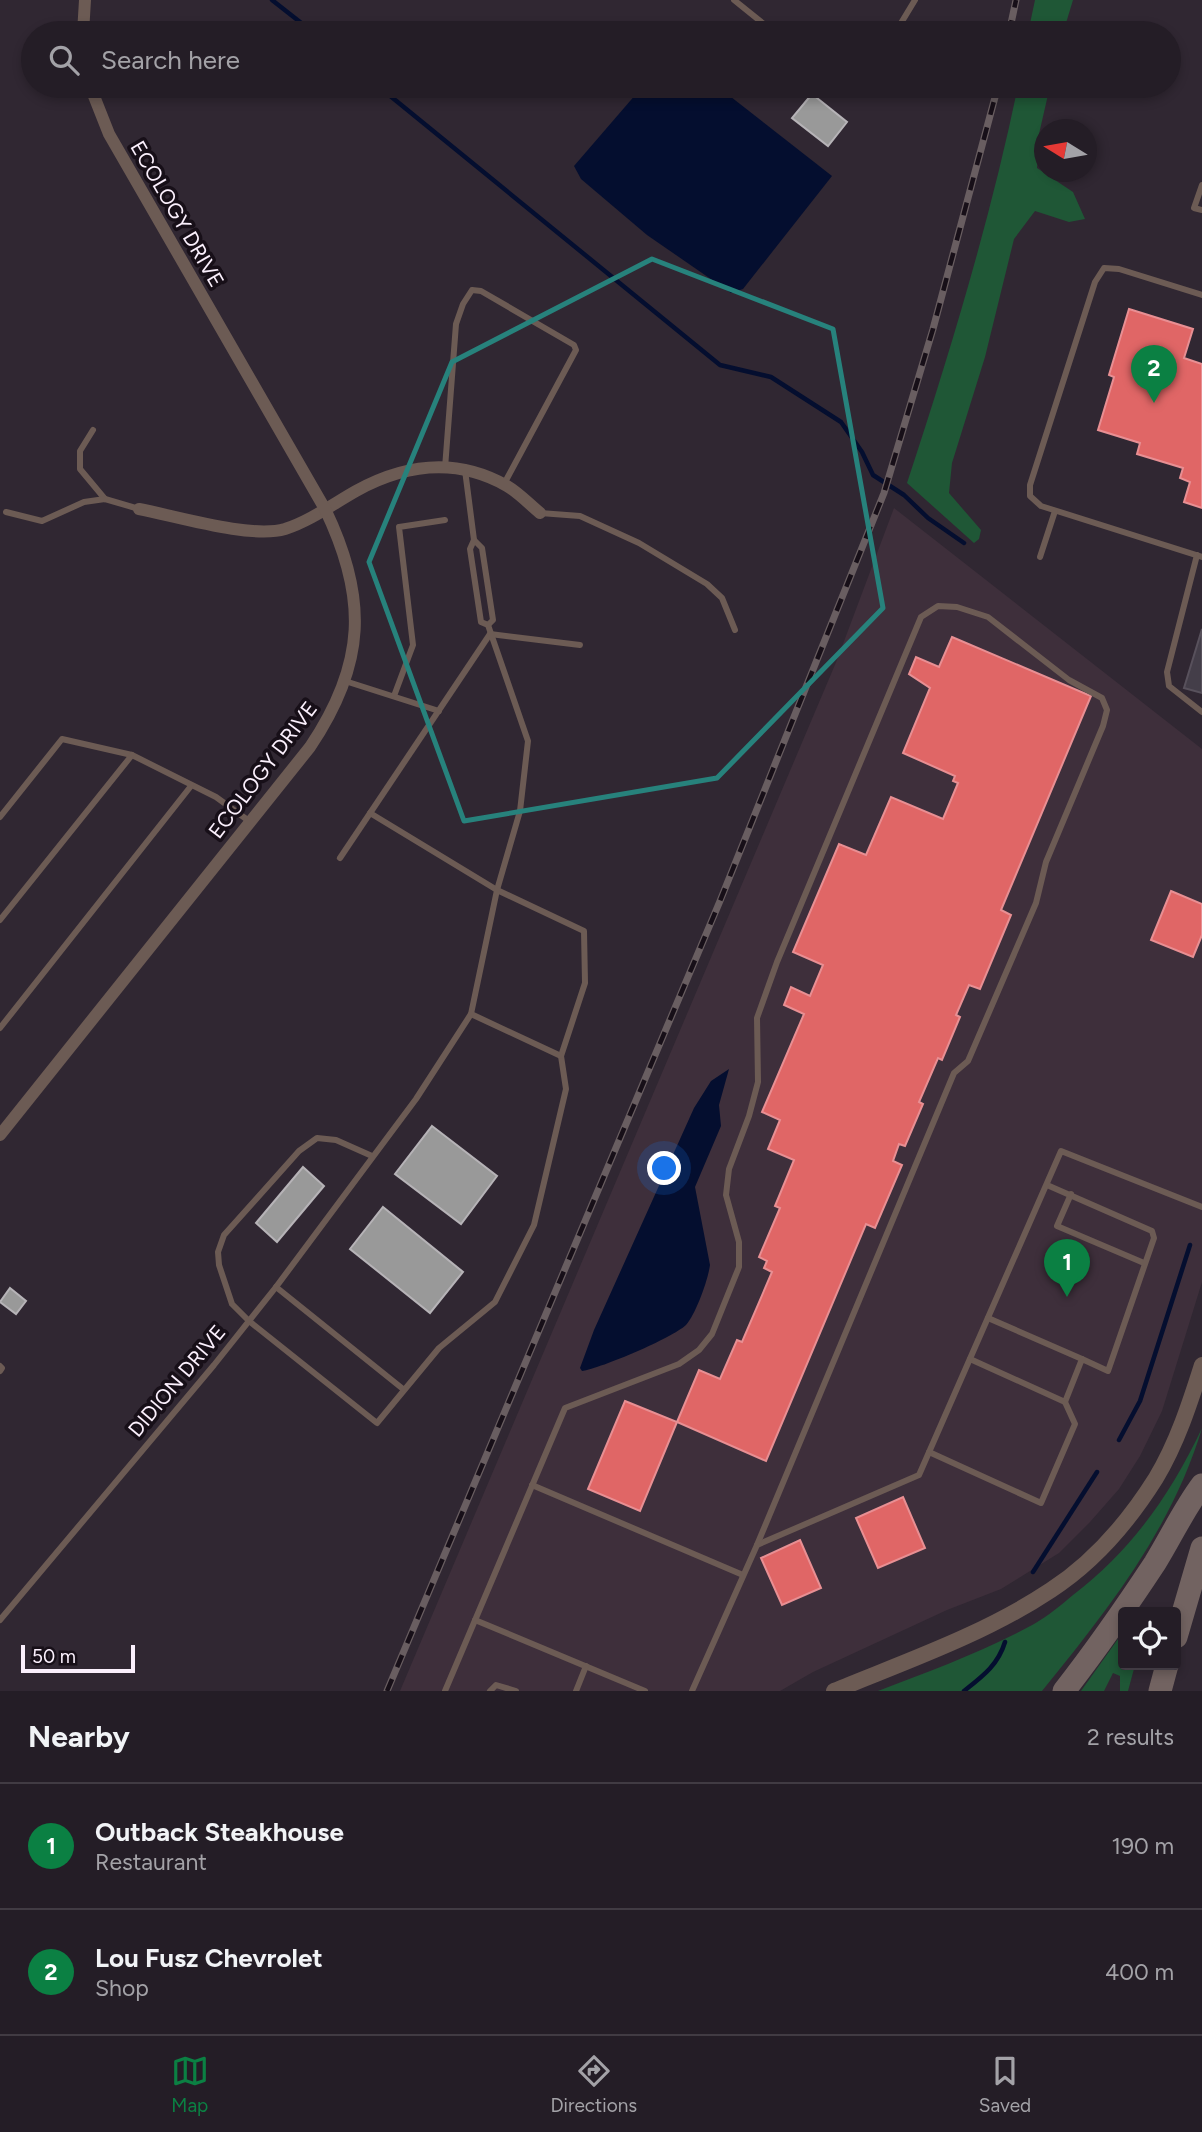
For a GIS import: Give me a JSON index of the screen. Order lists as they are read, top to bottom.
{
  "streets": {
    "street": ["ECOLOGY DRIVE"],
    "lane": ["DIDION DRIVE"]
  },
  "scale_bar": "50 m",
  "north": "left",
  "page": {
    "search": "Search here",
    "pins": ["2", "1"],
    "scale": "50 m",
    "heading": ["Nearby", "2 results"],
    "list": [
      {
        "mark": "1",
        "name": "Outback Steakhouse",
        "note": "Restaurant",
        "value": "190 m"
      },
      {
        "mark": "2",
        "name": "Lou Fusz Chevrolet",
        "note": "Shop",
        "value": "400 m"
      }
    ],
    "nav": ["Map", "Directions", "Saved"]
  }
}
